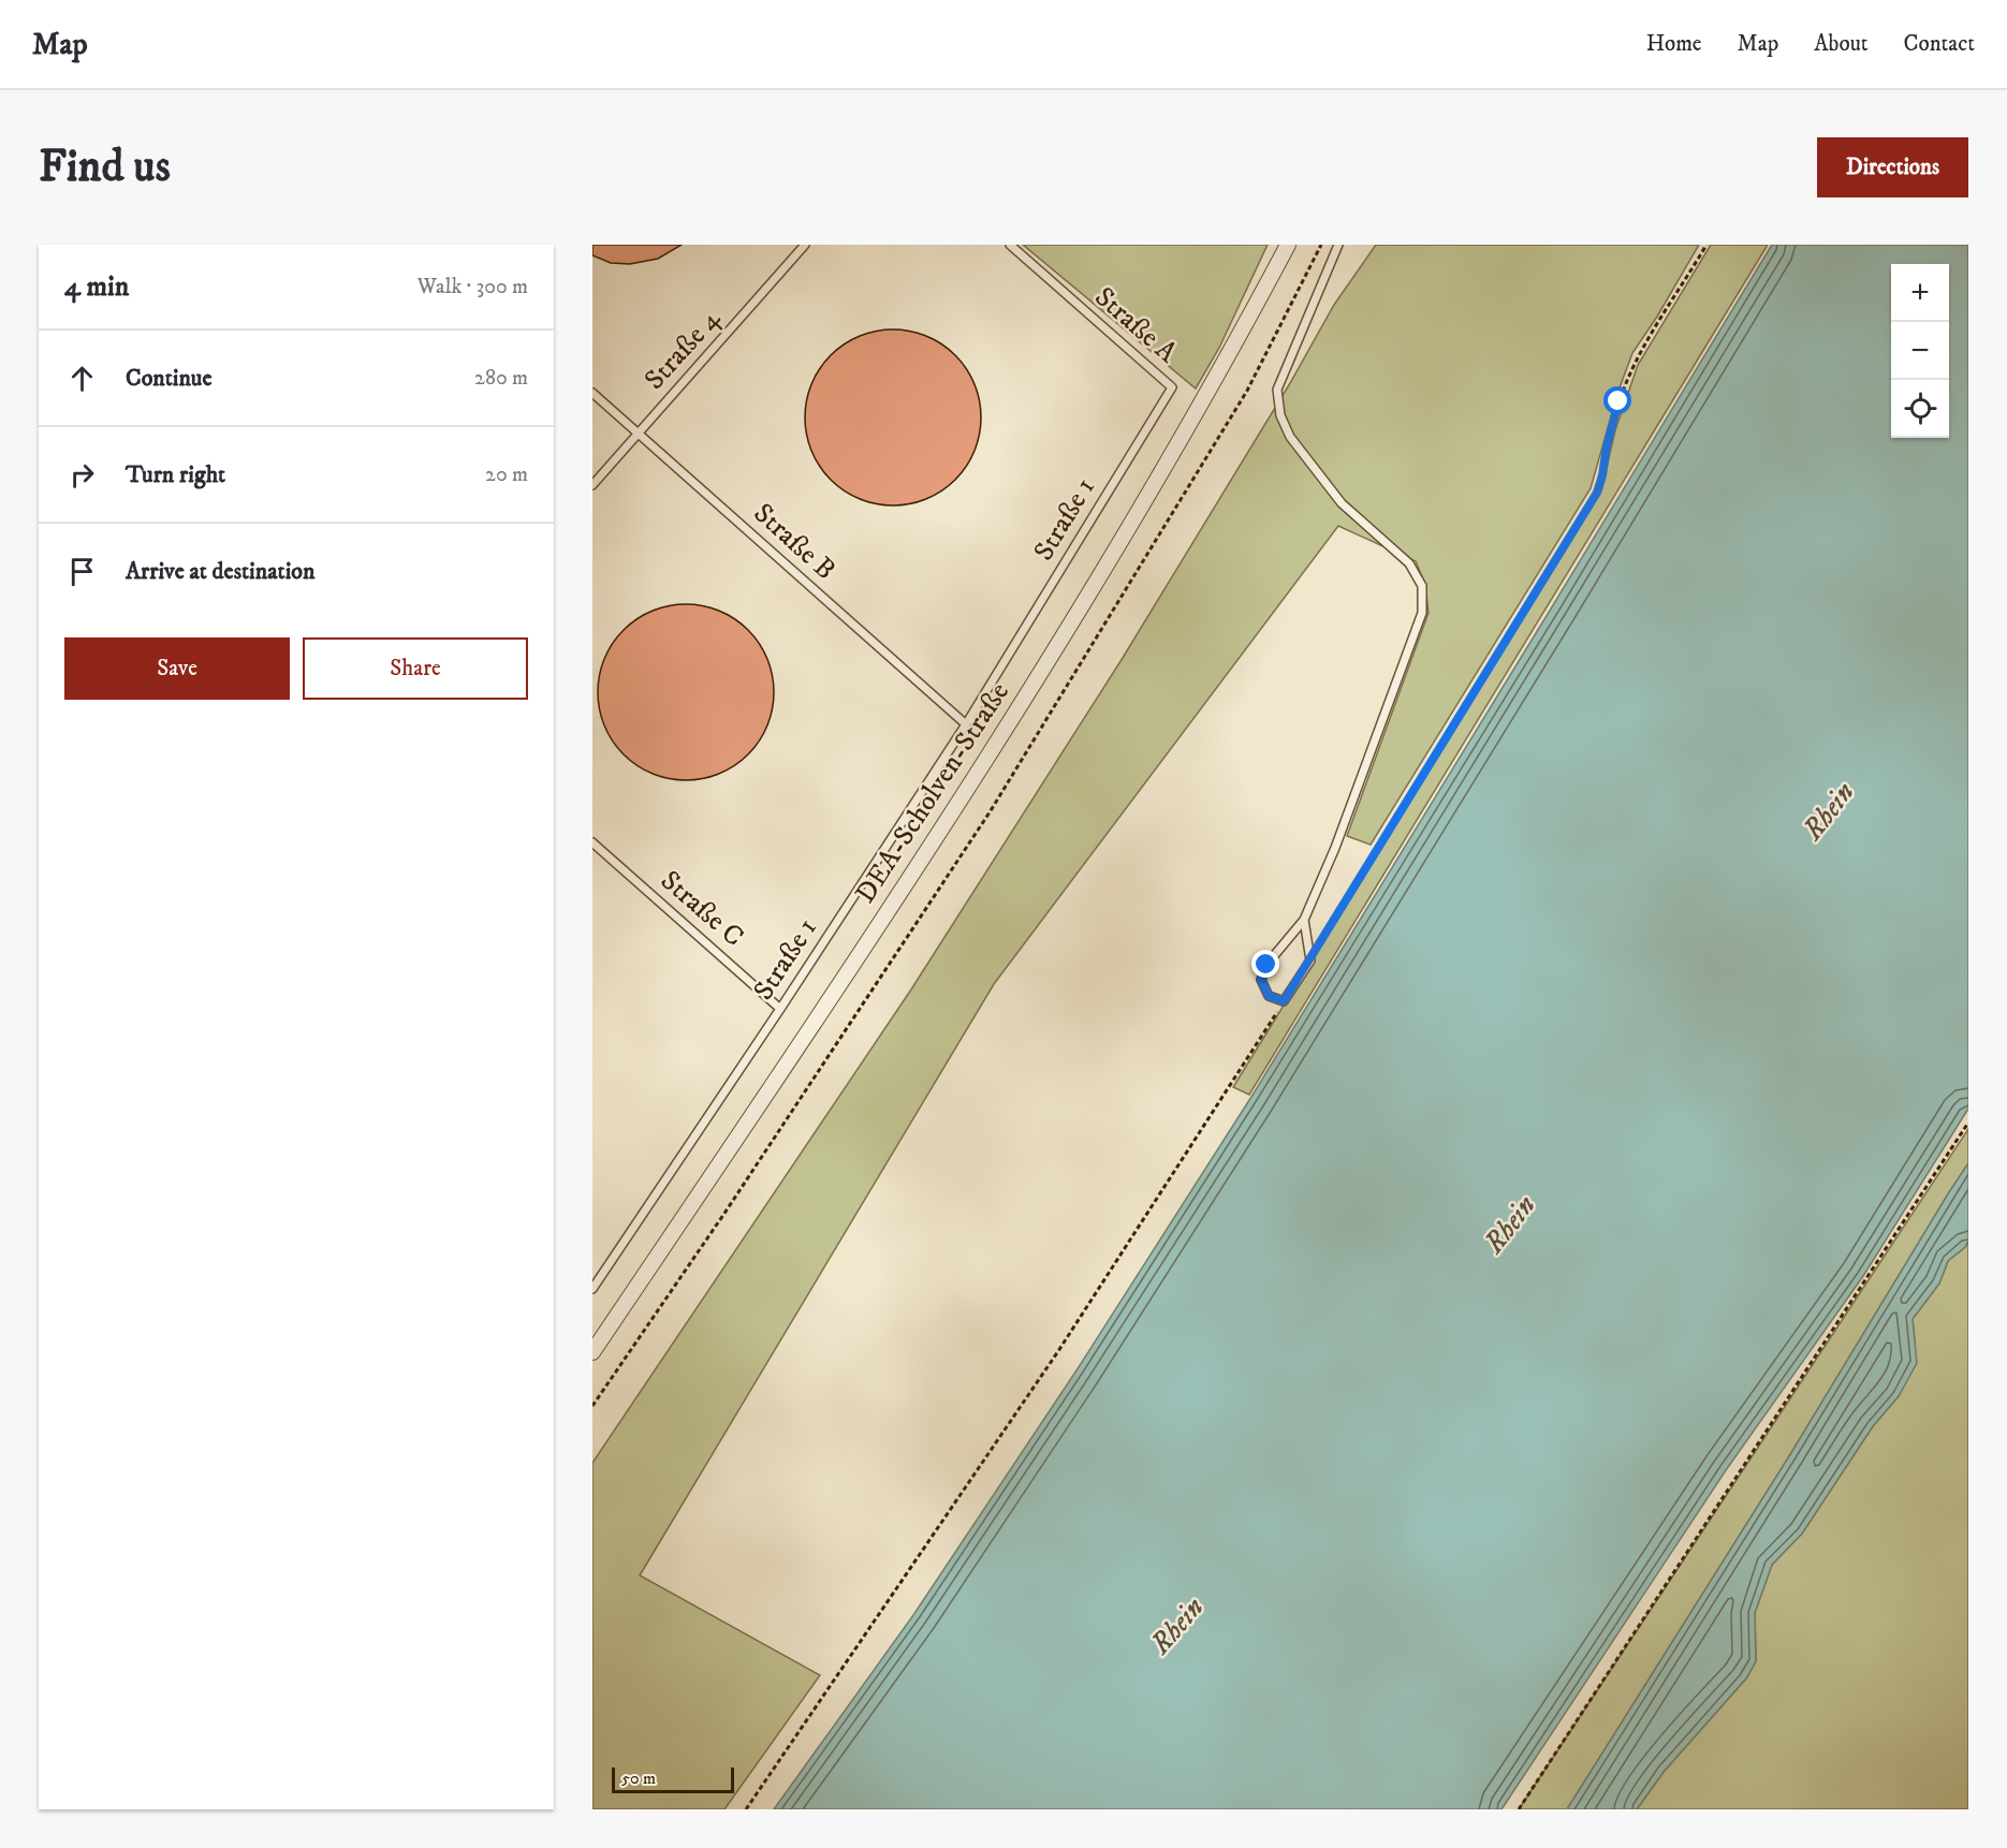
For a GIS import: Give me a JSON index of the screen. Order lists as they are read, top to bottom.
{
  "streets": {
    "street": ["DEA-Scholven-Straße"],
    "lane": [
      "Straße A",
      "Straße 4",
      "Straße 1",
      "Straße B",
      "Straße C"
    ]
  },
  "crossings": [
    ["Straße A", "Straße 1"],
    ["Straße 4", "Straße B"],
    ["Straße 1", "Straße B"],
    ["Straße 1", "Straße C"]
  ],
  "water": ["Rhein"],
  "scale_bar": "50 m",
  "page": {
    "header": "Map",
    "nav": [
      "Home",
      "Map",
      "About",
      "Contact"
    ],
    "buttons": [
      "Directions",
      ["Save", "Share"]
    ],
    "title": "Find us",
    "heading": ["4 min", "Walk · 300 m"],
    "map_buttons": ["+", "−"],
    "list": [
      ["Continue", "280 m"],
      ["Turn right", "20 m"],
      "Arrive at destination"
    ],
    "scale": "50 m"
  }
}
